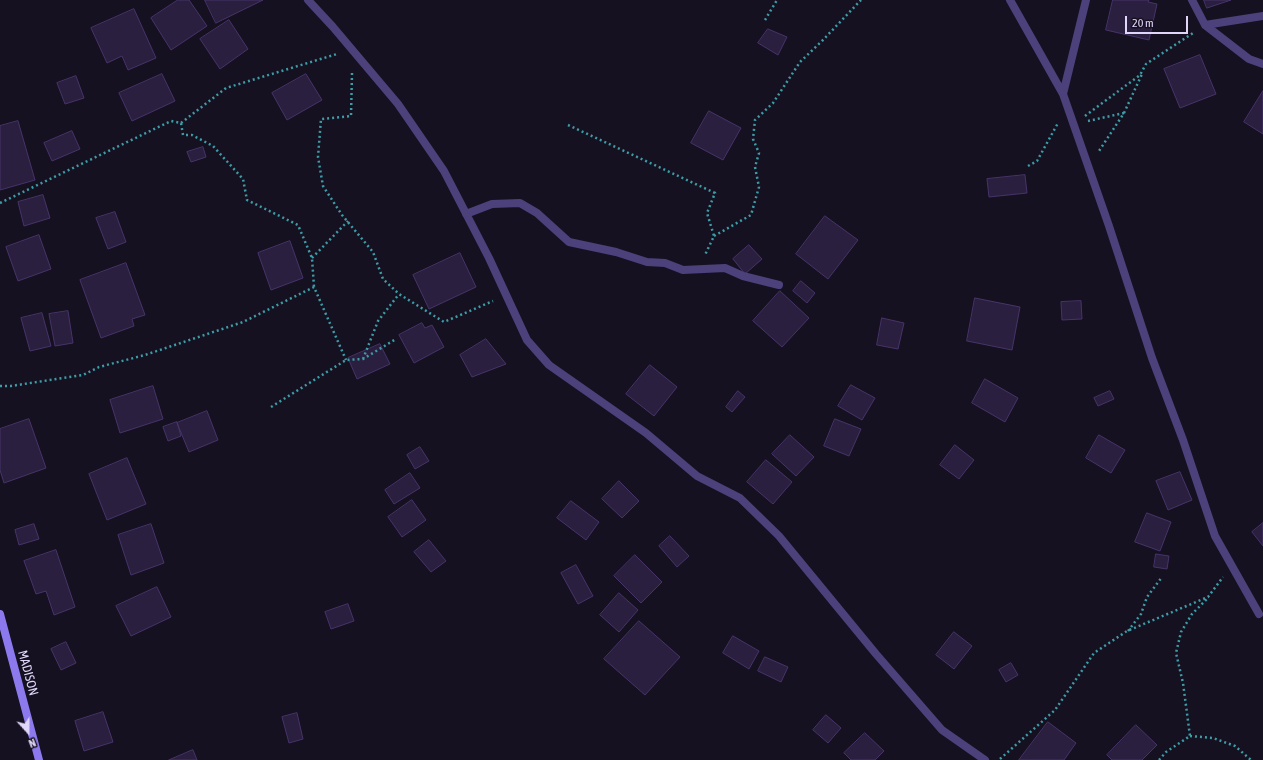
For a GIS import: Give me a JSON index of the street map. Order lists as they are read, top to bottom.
{
  "streets": {
    "street": ["MADISON"]
  },
  "scale_bar": "20 m",
  "north": "bottom"
}
